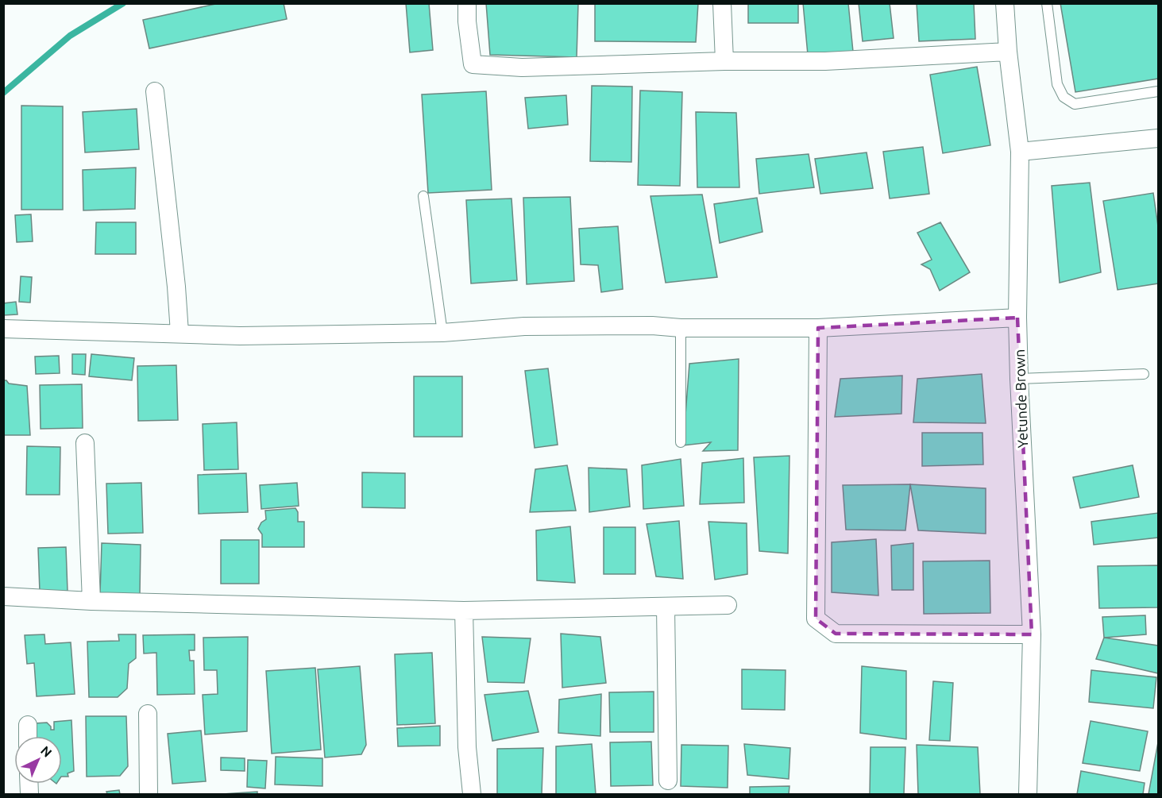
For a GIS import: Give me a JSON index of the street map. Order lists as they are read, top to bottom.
{
  "streets": {
    "street": ["Yetunde Brown"]
  },
  "north": "top right"
}
